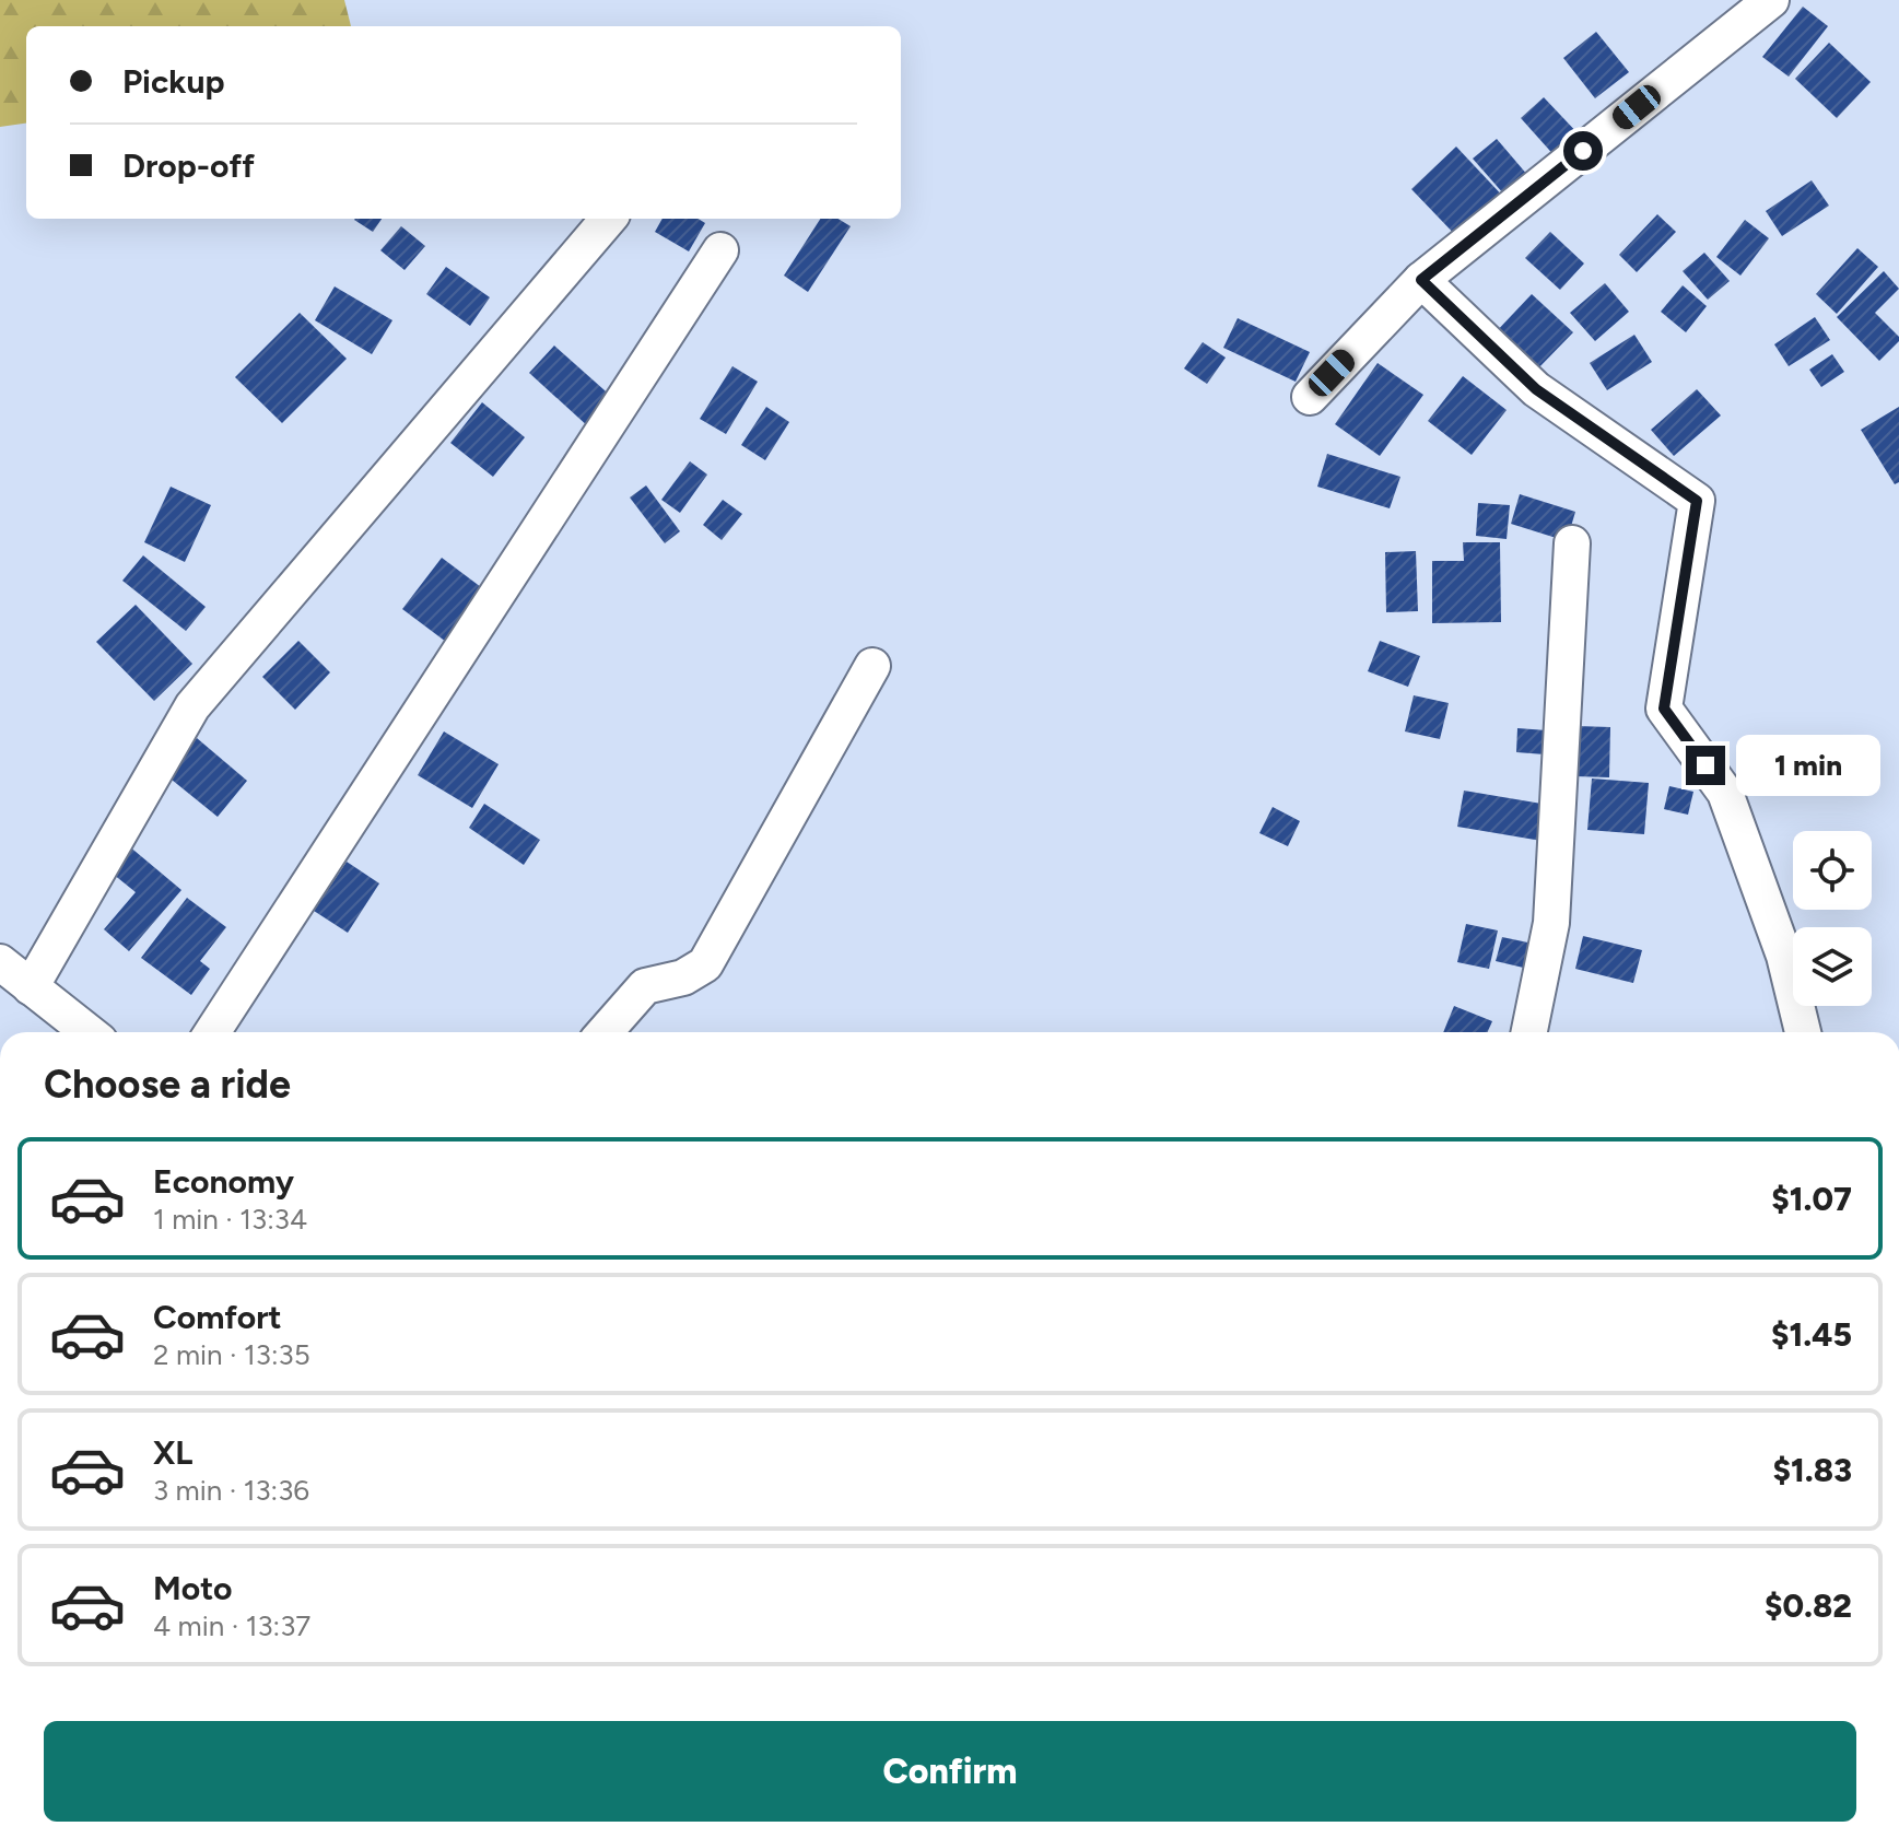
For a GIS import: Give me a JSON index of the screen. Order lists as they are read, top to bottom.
{
  "page": {
    "banner": ["Pickup", "Drop-off"],
    "bubble": "1 min",
    "heading": "Choose a ride",
    "list": [
      {
        "name": "Economy",
        "note": "1 min · 13:34",
        "value": "$1.07"
      },
      {
        "name": "Comfort",
        "note": "2 min · 13:35",
        "value": "$1.45"
      },
      {
        "name": "XL",
        "note": "3 min · 13:36",
        "value": "$1.83"
      },
      {
        "name": "Moto",
        "note": "4 min · 13:37",
        "value": "$0.82"
      }
    ],
    "buttons": "Confirm"
  }
}
